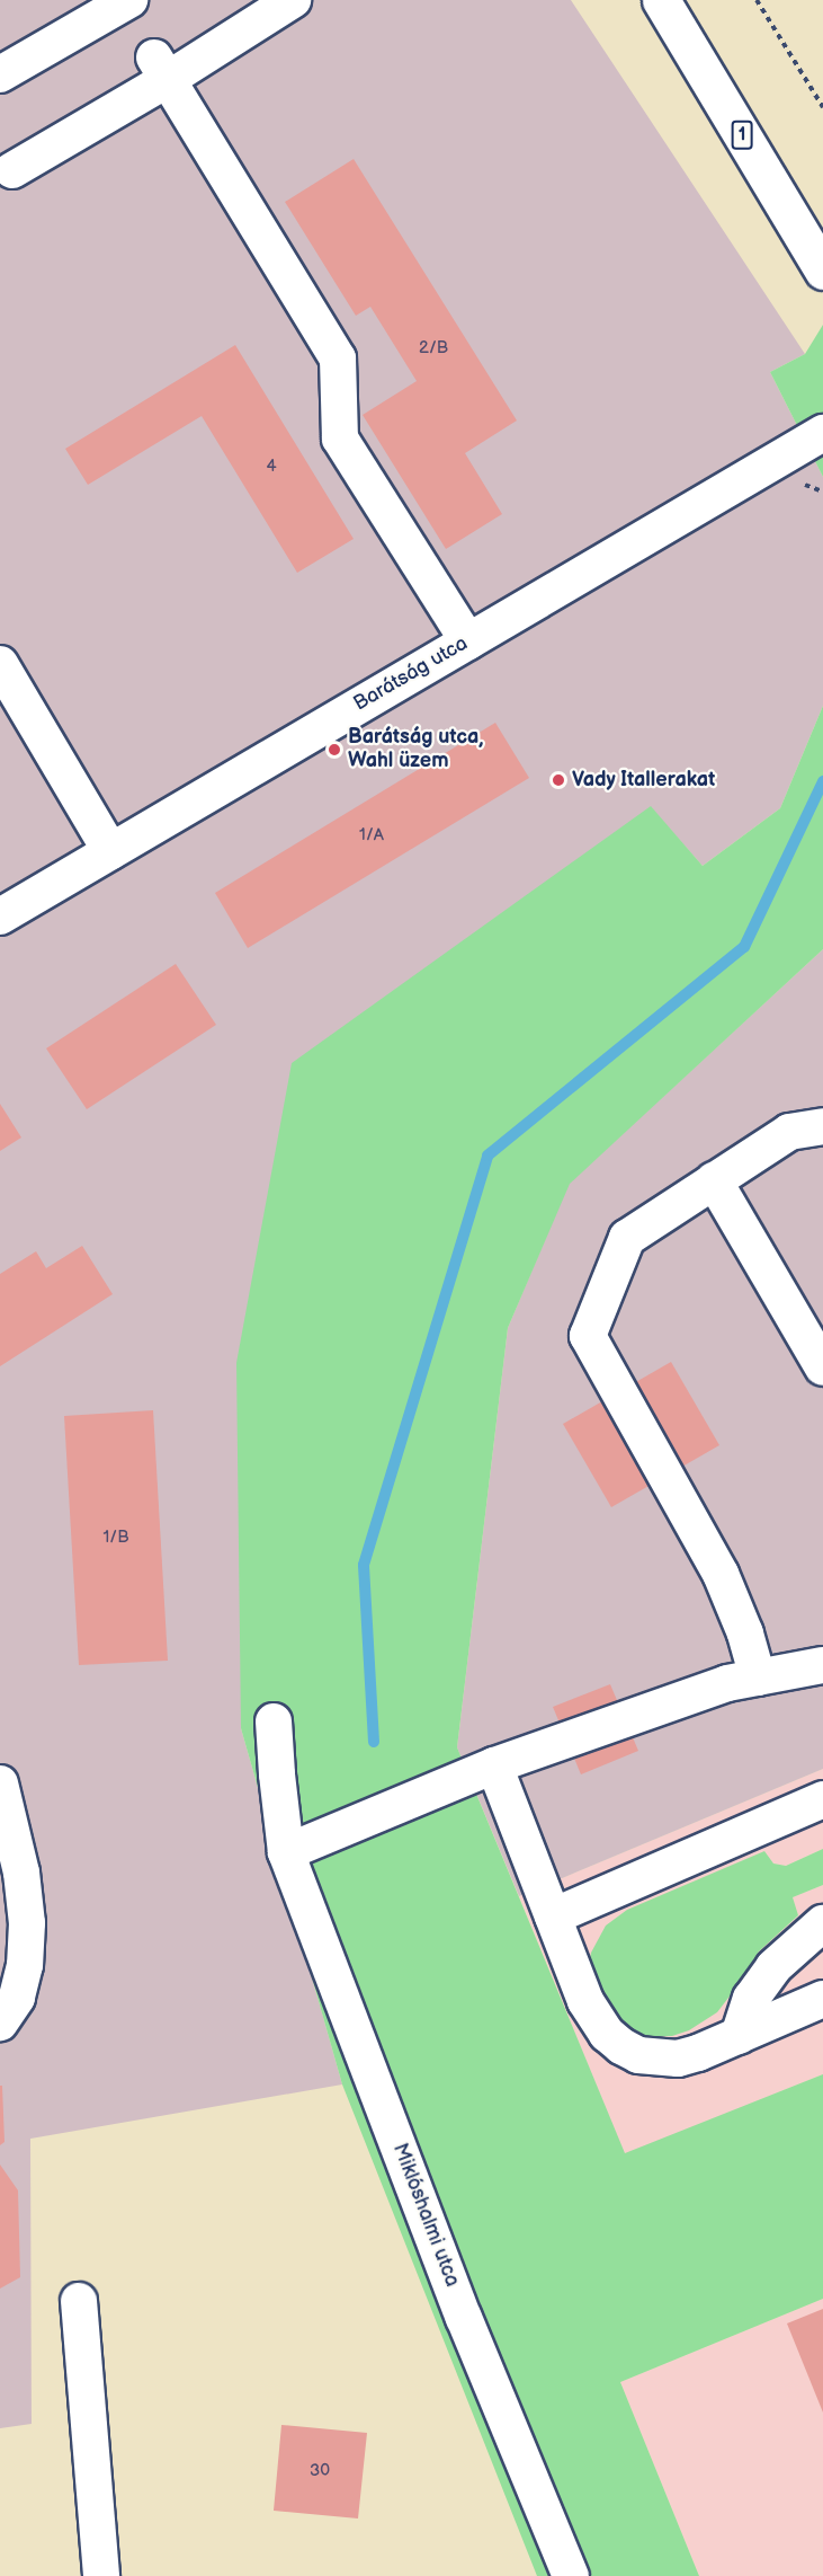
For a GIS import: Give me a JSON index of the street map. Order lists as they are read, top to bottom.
{
  "streets": {
    "main road": ["1"],
    "street": ["Barátság utca", "Miklóshalmi utca"]
  },
  "places": ["Barátság utca, Wahl üzem", "Vady Itallerakat"],
  "house_numbers": [
    "2/B",
    "4",
    "1/A",
    "1/B",
    "30"
  ]
}
